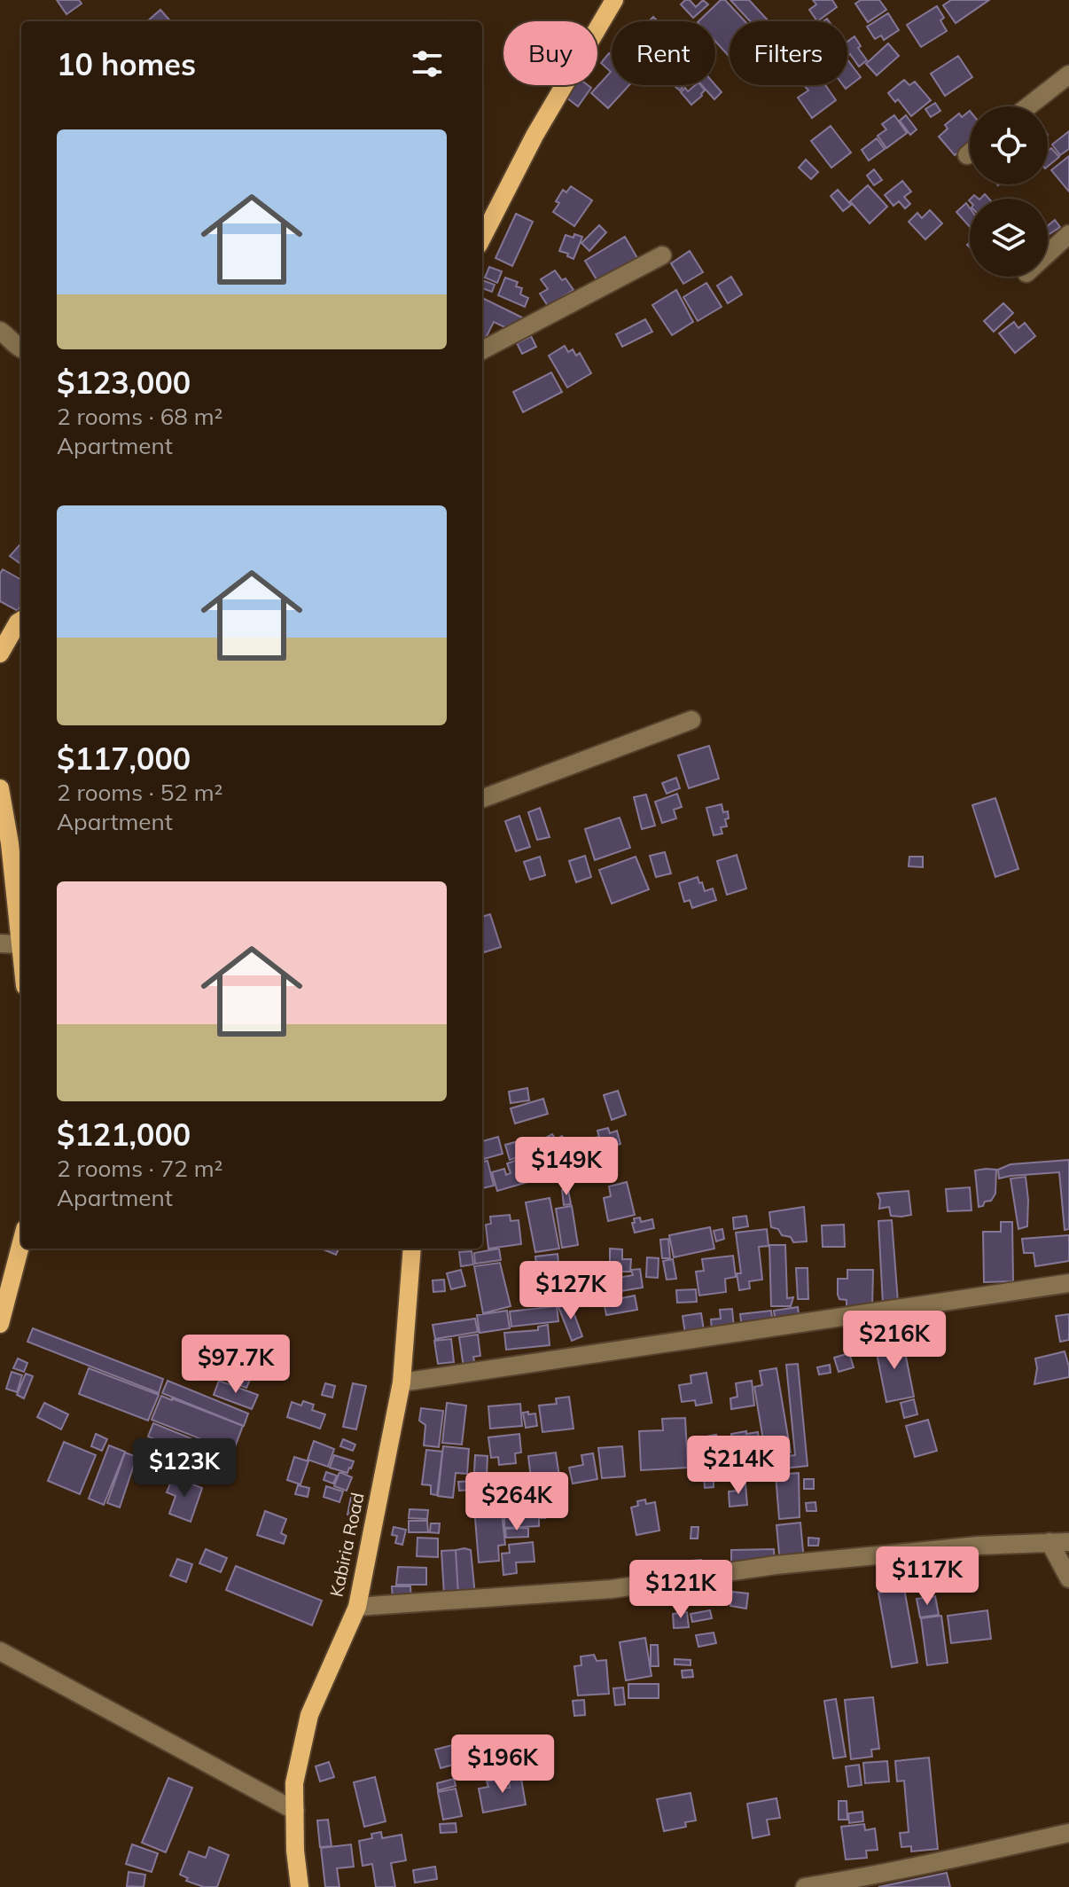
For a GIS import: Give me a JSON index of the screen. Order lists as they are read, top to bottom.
{
  "streets": {
    "main road": ["Kabiria Road"]
  },
  "page": {
    "chip": ["Buy", "Rent", "Filters"],
    "heading": "10 homes",
    "list": [
      {
        "name": "$123,000",
        "note": "2 rooms · 68 m² · Apartment"
      },
      {
        "name": "$117,000",
        "note": "2 rooms · 52 m² · Apartment"
      },
      {
        "name": "$121,000",
        "note": "2 rooms · 72 m² · Apartment"
      }
    ],
    "price": [
      "$149K",
      "$127K",
      "$216K",
      "$97.7K",
      "$214K",
      "$123K",
      "$264K",
      "$117K",
      "$121K",
      "$196K"
    ]
  }
}
